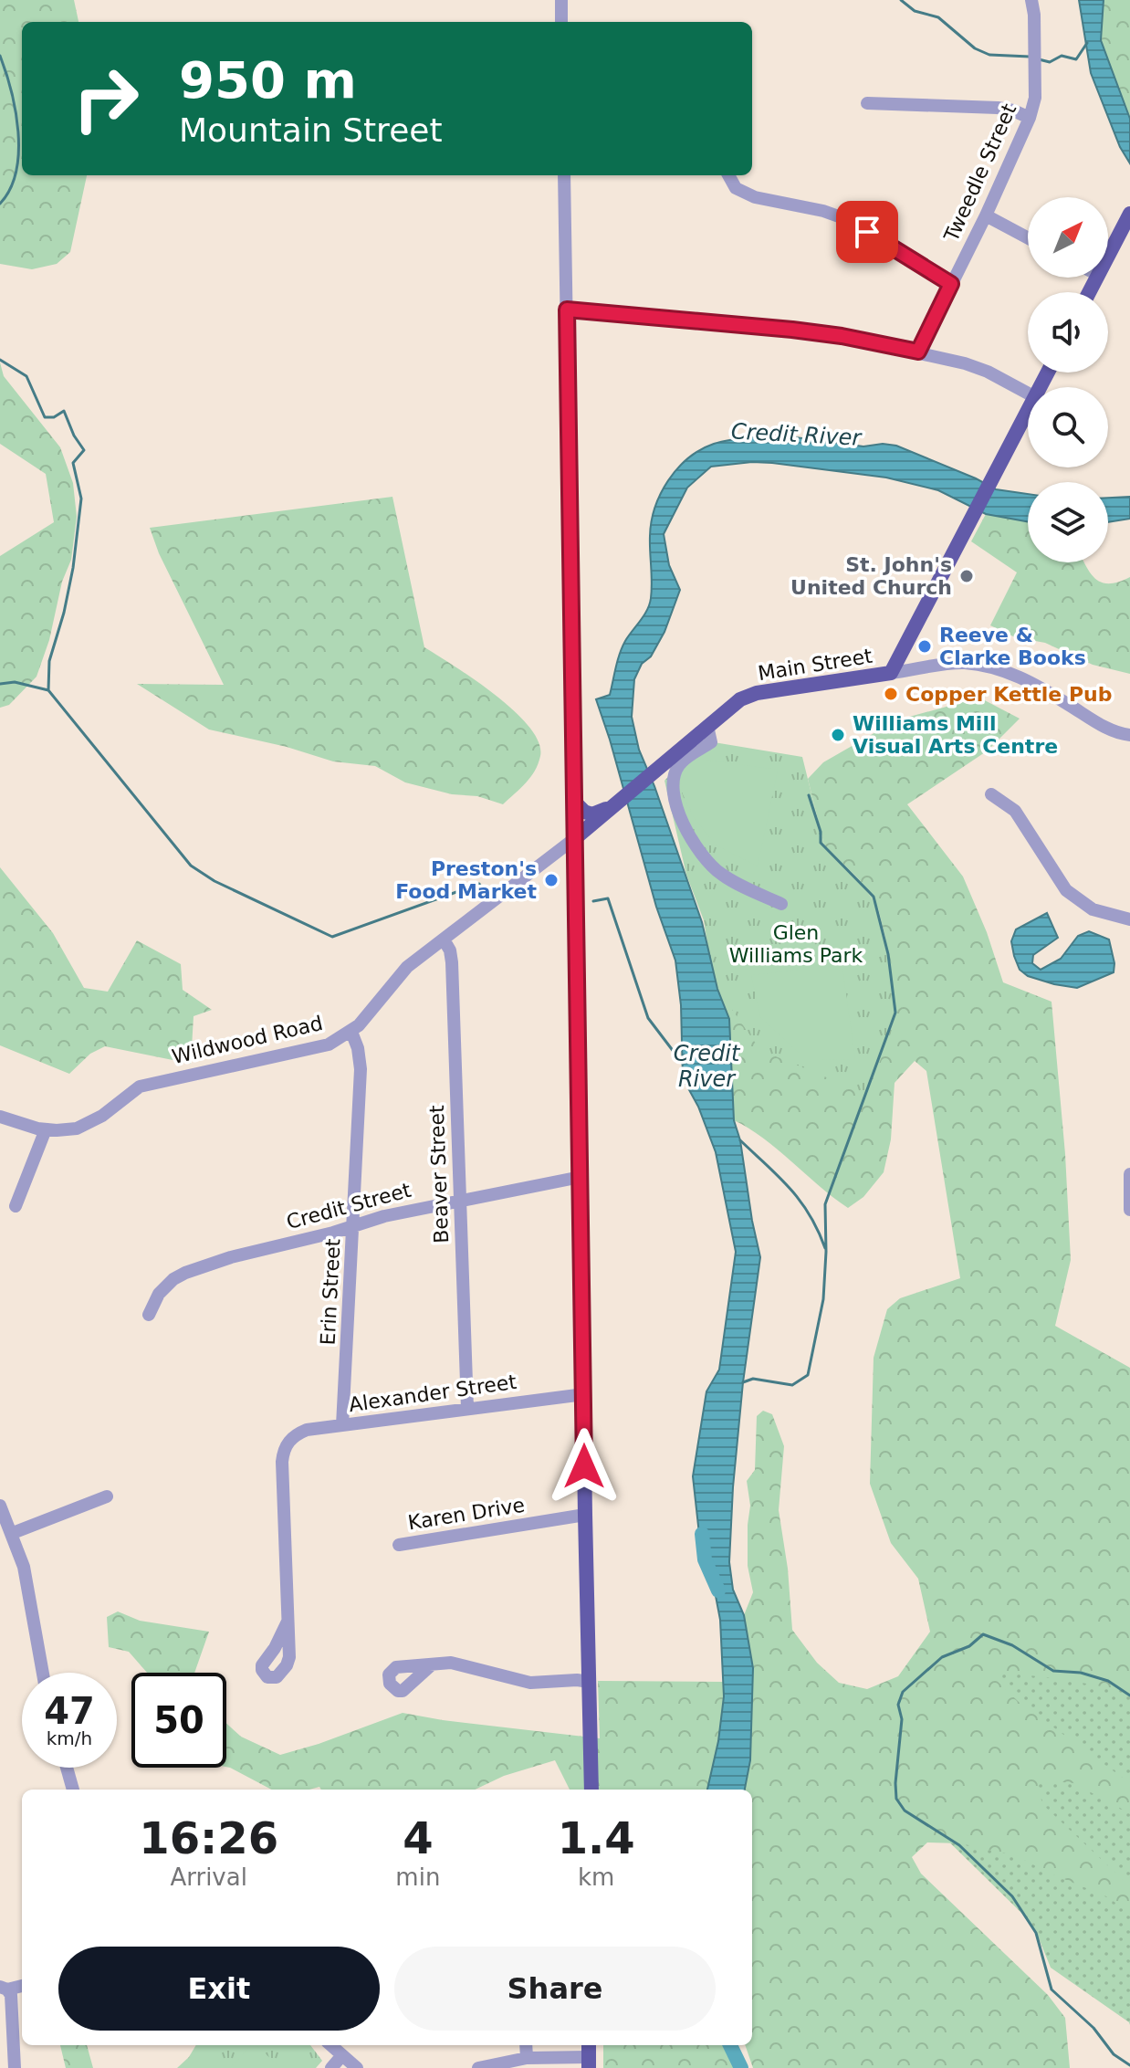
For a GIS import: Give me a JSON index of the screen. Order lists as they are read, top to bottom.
{
  "streets": {
    "main road": ["Main Street"],
    "street": [
      "Tweedle Street",
      "Wildwood Road",
      "Beaver Street",
      "Credit Street",
      "Erin Street",
      "Alexander Street",
      "Karen Drive"
    ]
  },
  "crossings": [
    ["Main Street", "Wildwood Road"],
    ["Wildwood Road", "Beaver Street"],
    ["Wildwood Road", "Erin Street"],
    ["Beaver Street", "Credit Street"],
    ["Beaver Street", "Alexander Street"],
    ["Credit Street", "Erin Street"],
    ["Erin Street", "Alexander Street"]
  ],
  "water": ["Credit River"],
  "parks": ["Glen Williams Park"],
  "places": [
    "St. John's United Church",
    "Reeve & Clarke Books",
    "Copper Kettle Pub",
    "Williams Mill Visual Arts Centre",
    "Preston's Food Market"
  ],
  "north": "top right",
  "page": {
    "turn": ["950 m", "Mountain Street"],
    "speed": "47 km/h",
    "limit": "50",
    "eta": [
      "16:26",
      "Arrival",
      "4",
      "min",
      "1.4",
      "km"
    ],
    "buttons": ["Exit", "Share"]
  }
}
